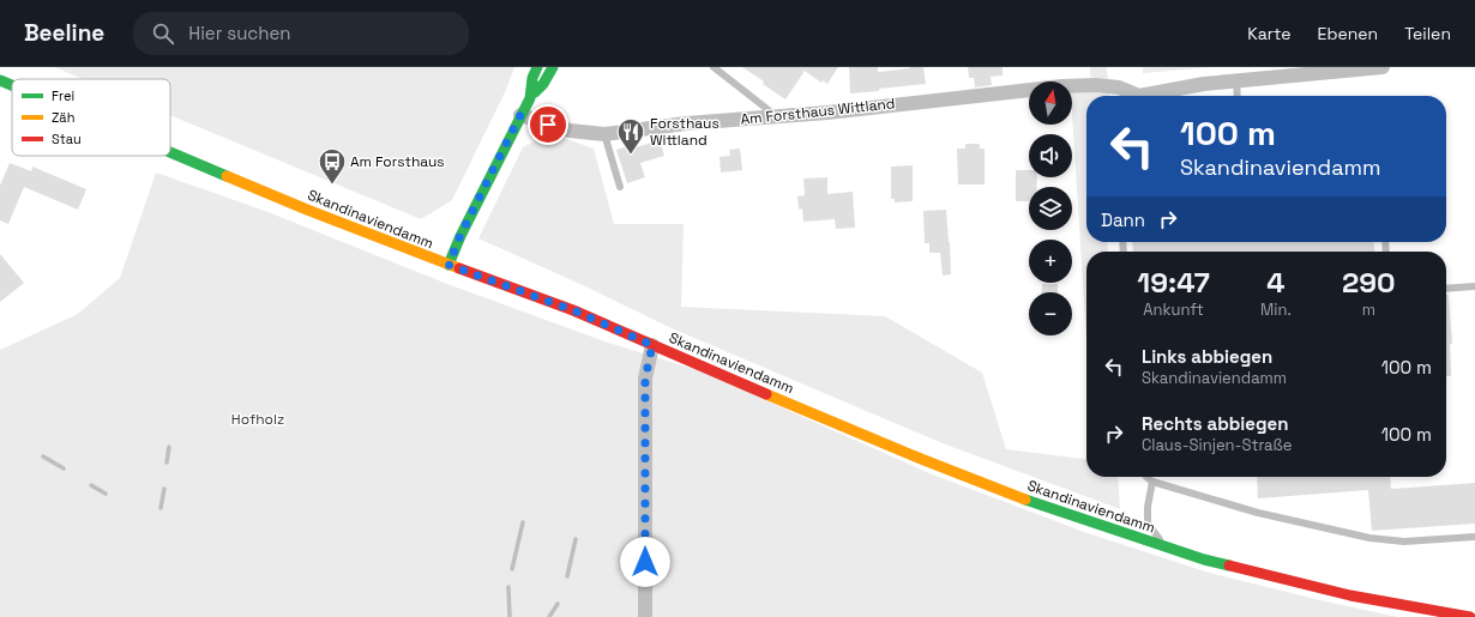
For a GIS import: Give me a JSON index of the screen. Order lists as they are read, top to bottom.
{
  "streets": {
    "main road": ["Skandinaviendamm"],
    "street": ["Am Forsthaus Wittland"]
  },
  "parks": ["Hofholz"],
  "places": {
    "restaurant": ["Forsthaus Wittland"],
    "bus stop": ["Am Forsthaus"]
  },
  "legend": ["Frei", "Zäh", "Stau"],
  "north": "top",
  "page": {
    "header": "Beeline",
    "search": "Hier suchen",
    "nav": ["Karte", "Ebenen", "Teilen"],
    "map_buttons": ["+", "−"],
    "turn": ["100 m", "Skandinaviendamm"],
    "then": "Dann",
    "eta": [
      "19:47",
      "Ankunft",
      "4",
      "Min.",
      "290",
      "m"
    ],
    "list": [
      {
        "name": "Links abbiegen",
        "note": "Skandinaviendamm",
        "value": "100 m"
      },
      {
        "name": "Rechts abbiegen",
        "note": "Claus-Sinjen-Straße",
        "value": "100 m"
      }
    ]
  }
}
